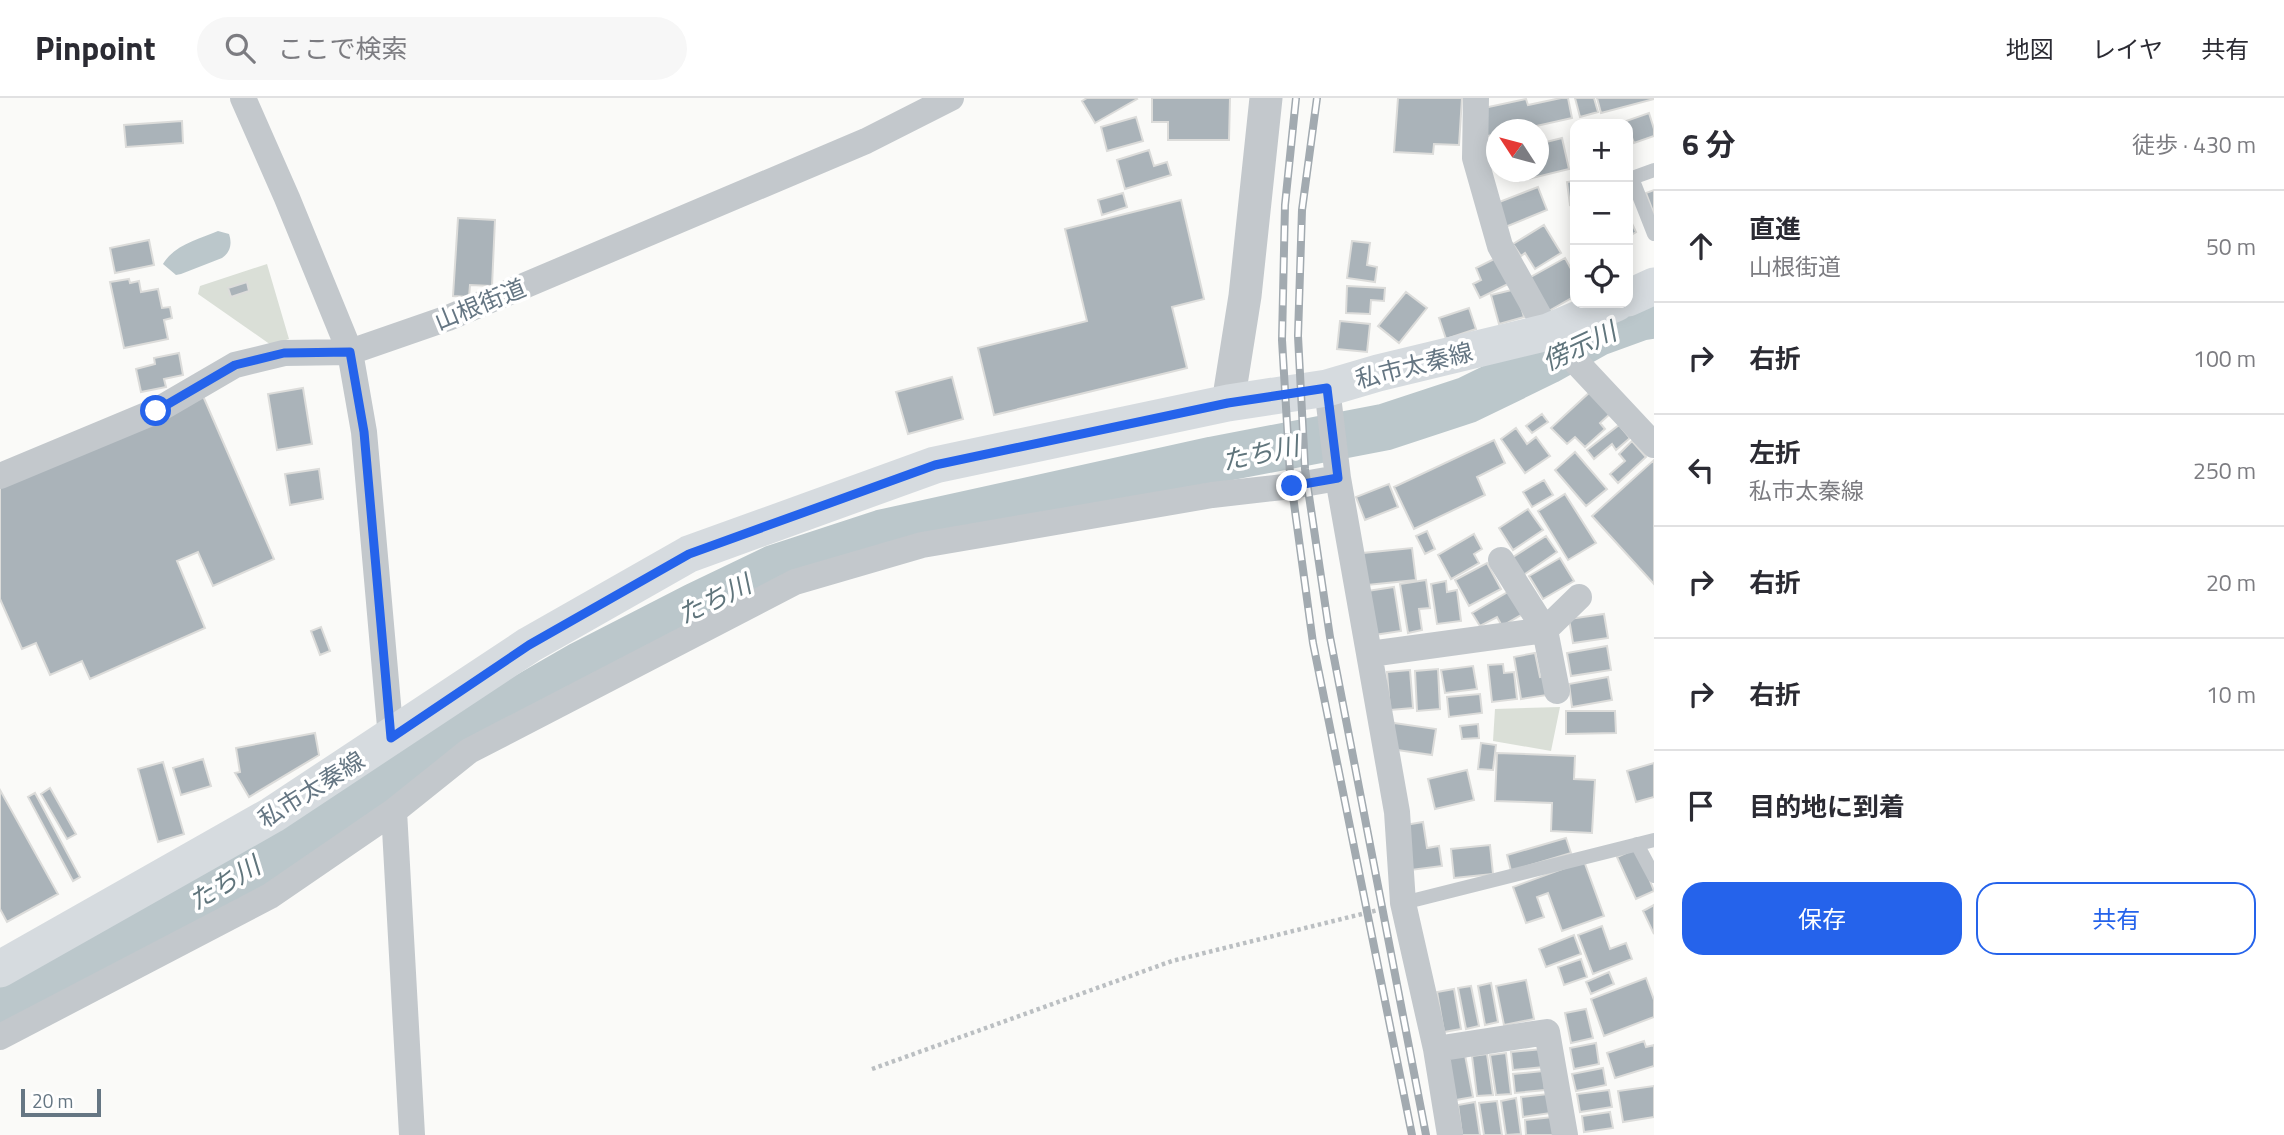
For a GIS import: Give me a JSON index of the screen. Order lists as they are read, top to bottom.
{
  "streets": {
    "main road": ["私市太秦線"],
    "street": ["山根街道"]
  },
  "water": ["傍示川", "たち川"],
  "scale_bar": "20 m",
  "north": "top left",
  "page": {
    "header": "Pinpoint",
    "search": "ここで検索",
    "nav": ["地図", "レイヤ", "共有"],
    "heading": ["6 分", "徒歩 · 430 m"],
    "map_buttons": ["+", "−"],
    "list": [
      ["直進", "山根街道", "50 m"],
      ["右折", "100 m"],
      ["左折", "私市太秦線", "250 m"],
      ["右折", "20 m"],
      ["右折", "10 m"],
      "目的地に到着"
    ],
    "buttons": ["保存", "共有"],
    "scale": "20 m"
  }
}
